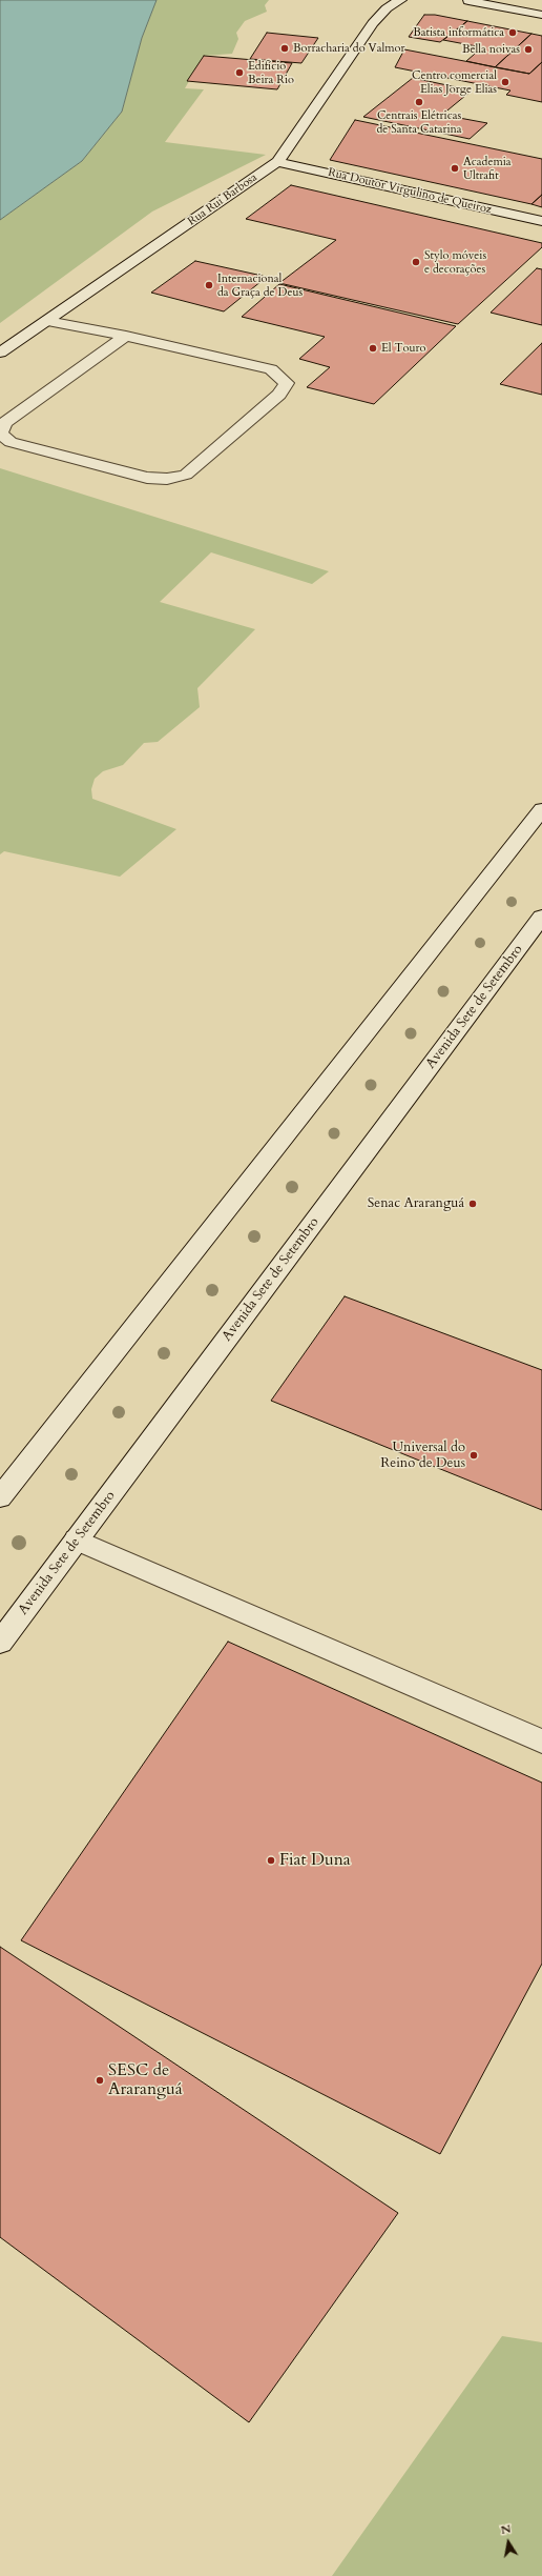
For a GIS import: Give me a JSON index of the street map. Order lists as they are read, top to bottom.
{
  "streets": {
    "main road": ["Rua Doutor Virgulino de Queiroz", "Rua Rui Barbosa", "Avenida Sete de Setembro"]
  },
  "crossings": [
    ["Rua Doutor Virgulino de Queiroz", "Rua Rui Barbosa"]
  ],
  "places": [
    "Batista informática",
    "Borracharia do Valmor",
    "Bella noivas",
    "Edifício Beira Rio",
    "Centro comercial Elias Jorge Elias",
    "Centrais Elétricas de Santa Catarina",
    "Academia Ultrafit",
    "Stylo móveis e decorações",
    "Internacional da Graça de Deus",
    "El Touro",
    "Senac Araranguá",
    "Universal do Reino de Deus",
    "Fiat Duna",
    "SESC de Araranguá"
  ],
  "north": "top"
}
